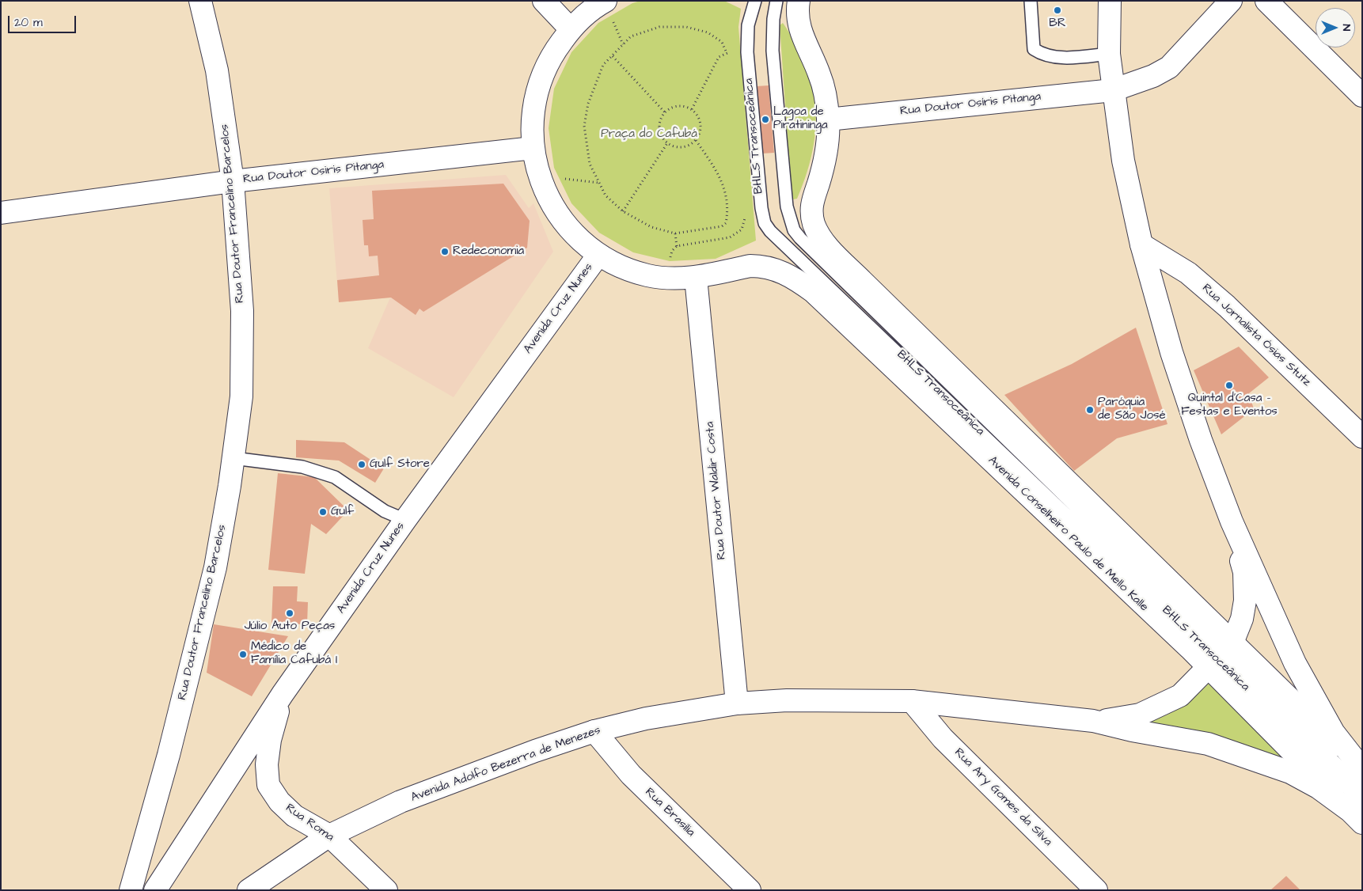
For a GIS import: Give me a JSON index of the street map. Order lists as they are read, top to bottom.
{
  "streets": {
    "street": [
      "Rua Doutor Osíris Pitanga",
      "Rua Doutor Osiris Pitanga",
      "Rua Doutor Francelino Barcelos",
      "Avenida Cruz Nunes",
      "Rua Jornalista Ósias Stutz",
      "Rua Doutor Waldir Costa",
      "Avenida Conselheiro Paulo de Mello Kalle",
      "Avenida Adolfo Bezerra de Menezes",
      "Rua Ary Gomes da Silva",
      "Rua Brasília",
      "Rua Roma"
    ],
    "lane": ["BHLS Transoceânica"]
  },
  "crossings": [
    ["Rua Doutor Osíris Pitanga", "Avenida Conselheiro Paulo de Mello Kalle"],
    ["BHLS Transoceânica", "Avenida Conselheiro Paulo de Mello Kalle"],
    ["Rua Doutor Osiris Pitanga", "Rua Doutor Francelino Barcelos"],
    ["Rua Doutor Osiris Pitanga", "Avenida Conselheiro Paulo de Mello Kalle"],
    ["Avenida Cruz Nunes", "Avenida Conselheiro Paulo de Mello Kalle"],
    ["Avenida Cruz Nunes", "Rua Roma"],
    ["Rua Doutor Waldir Costa", "Avenida Conselheiro Paulo de Mello Kalle"],
    ["Rua Doutor Waldir Costa", "Avenida Adolfo Bezerra de Menezes"],
    ["Avenida Adolfo Bezerra de Menezes", "Rua Ary Gomes da Silva"],
    ["Avenida Adolfo Bezerra de Menezes", "Rua Brasília"],
    ["Avenida Adolfo Bezerra de Menezes", "Rua Roma"]
  ],
  "parks": ["Praça do Cafubá"],
  "places": [
    "BR",
    "Lagoa de Piratininga",
    "Redeconomia",
    "Quintal d'Casa - Festas e Eventos",
    "Paróquia de São José",
    "Gulf Store",
    "Gulf",
    "Júlio Auto Peças",
    "Médico de Família Cafubá I"
  ],
  "scale_bar": "20 m",
  "north": "right"
}
